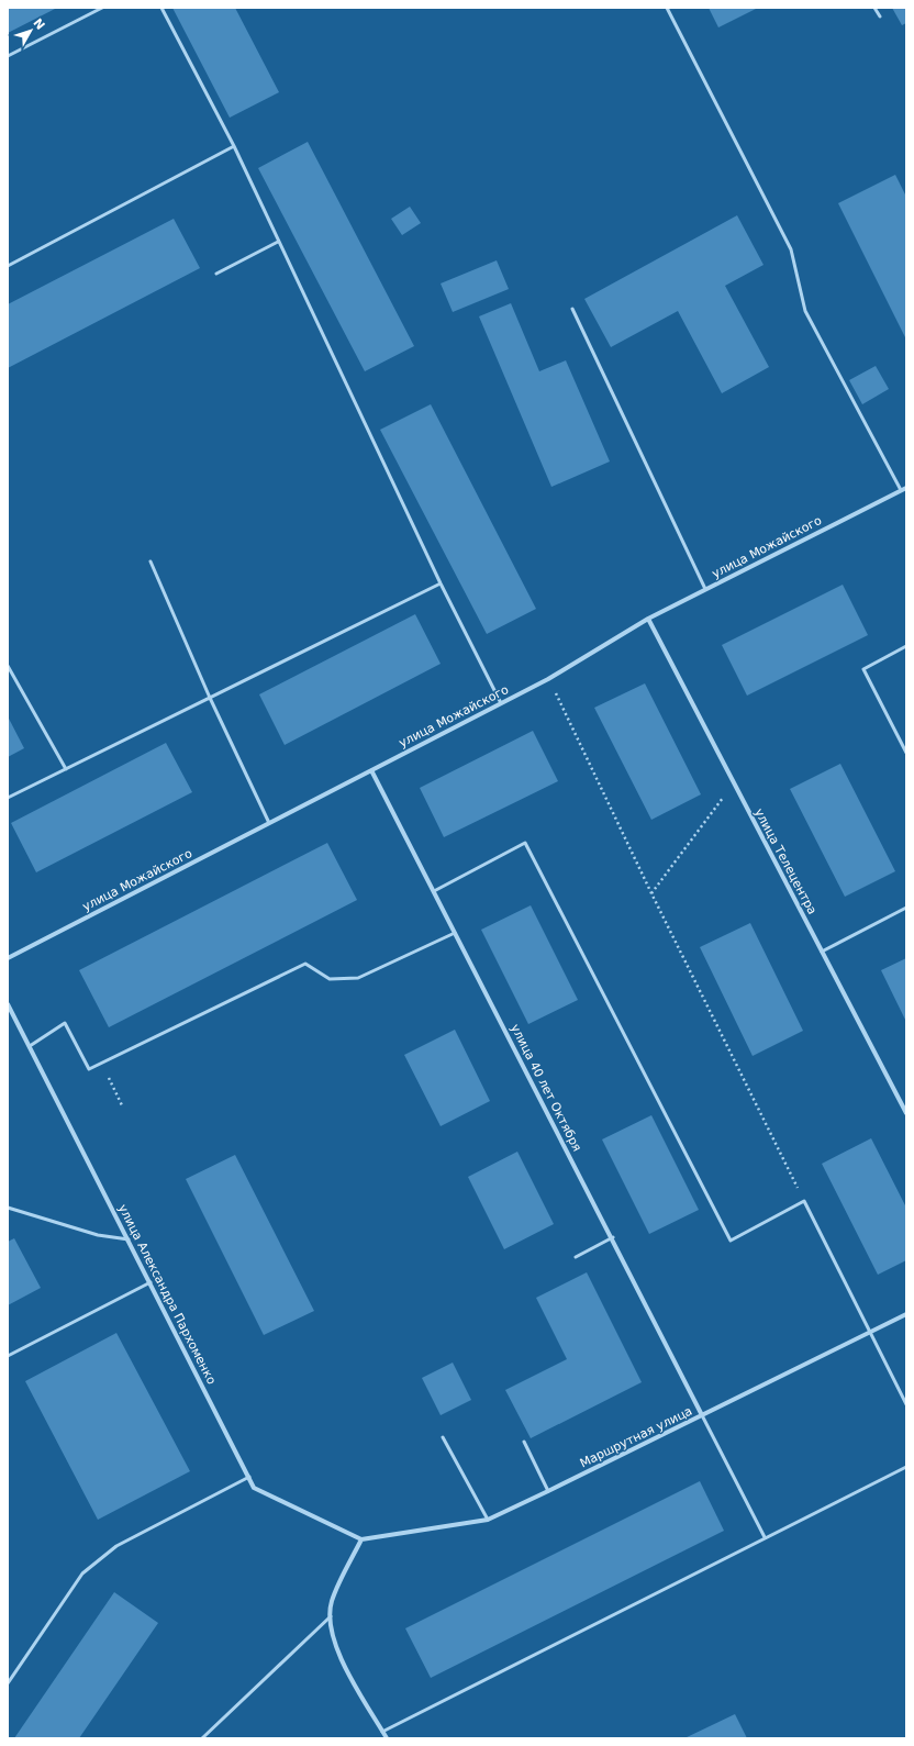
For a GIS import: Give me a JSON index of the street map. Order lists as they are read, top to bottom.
{
  "streets": {
    "street": [
      "улица Можайского",
      "улица Телецентра",
      "улица 40 лет Октября",
      "улица Александра Пархоменко",
      "Маршрутная улица"
    ]
  },
  "crossings": [
    ["улица Можайского", "улица Телецентра"],
    ["улица Можайского", "улица 40 лет Октября"],
    ["улица 40 лет Октября", "Маршрутная улица"],
    ["улица Александра Пархоменко", "Маршрутная улица"]
  ],
  "north": "top right"
}
